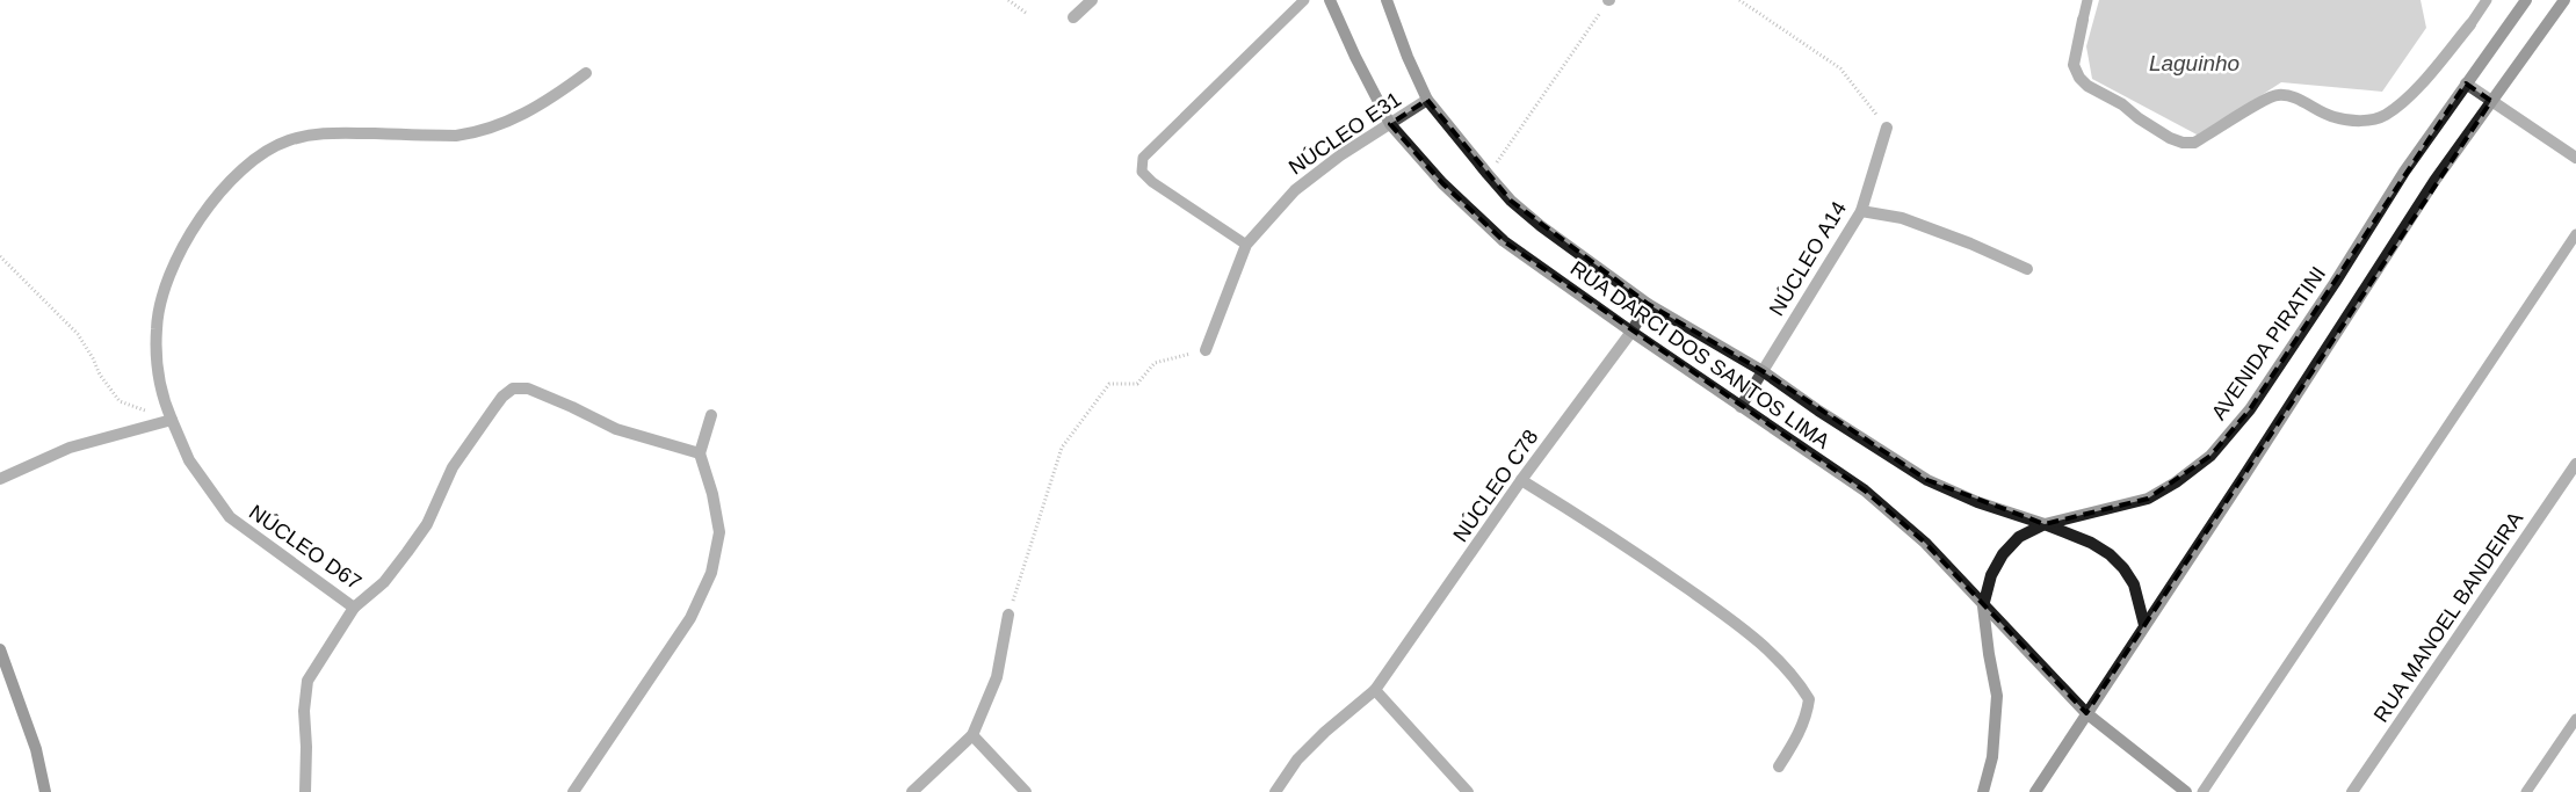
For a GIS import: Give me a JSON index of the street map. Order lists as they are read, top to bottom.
{
  "streets": {
    "street": [
      "NÚCLEO E31",
      "NÚCLEO A14",
      "AVENIDA PIRATINI",
      "RUA DARCI DOS SANTOS LIMA",
      "NÚCLEO C78",
      "NÚCLEO D67",
      "RUA MANOEL BANDEIRA"
    ]
  },
  "crossings": [
    ["NÚCLEO E31", "RUA DARCI DOS SANTOS LIMA"],
    ["NÚCLEO A14", "RUA DARCI DOS SANTOS LIMA"],
    ["AVENIDA PIRATINI", "RUA DARCI DOS SANTOS LIMA"],
    ["RUA DARCI DOS SANTOS LIMA", "NÚCLEO C78"]
  ],
  "water": ["Laguinho"]
}
